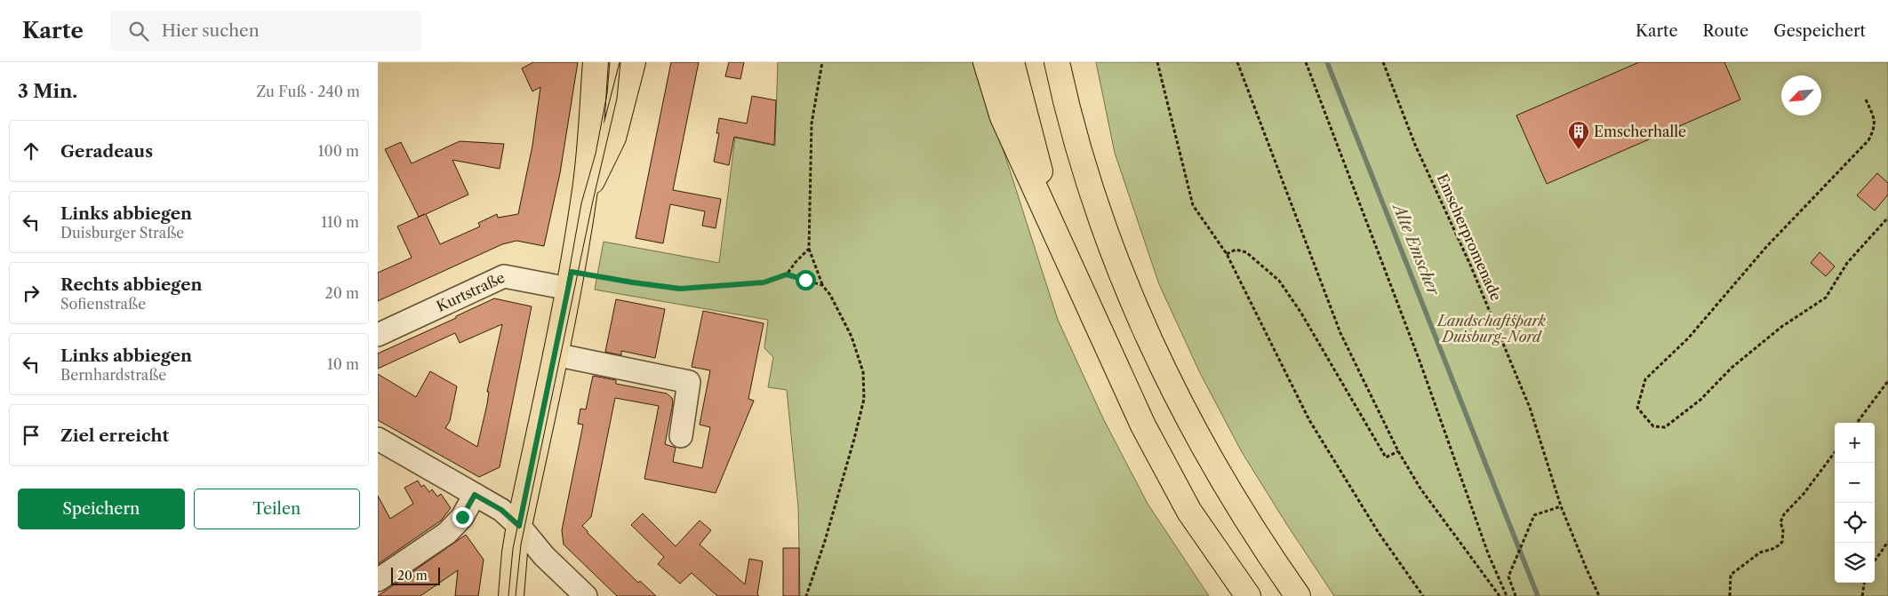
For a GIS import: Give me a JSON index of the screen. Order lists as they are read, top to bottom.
{
  "streets": {
    "street": ["Kurtstraße"],
    "path": ["Emscherpromenade"]
  },
  "water": ["Alte Emscher"],
  "parks": ["Landschaftspark Duisburg-Nord"],
  "places": {
    "building": ["Emscherhalle"]
  },
  "scale_bar": "20 m",
  "north": "bottom left",
  "page": {
    "header": "Karte",
    "search": "Hier suchen",
    "nav": ["Karte", "Route", "Gespeichert"],
    "heading": ["3 Min.", "Zu Fuß · 240 m"],
    "list": [
      ["Geradeaus", "100 m"],
      ["Links abbiegen", "Duisburger Straße", "110 m"],
      ["Rechts abbiegen", "Sofienstraße", "20 m"],
      ["Links abbiegen", "Bernhardstraße", "10 m"],
      "Ziel erreicht"
    ],
    "map_buttons": ["+", "−"],
    "buttons": ["Speichern", "Teilen"],
    "scale": "20 m"
  }
}
